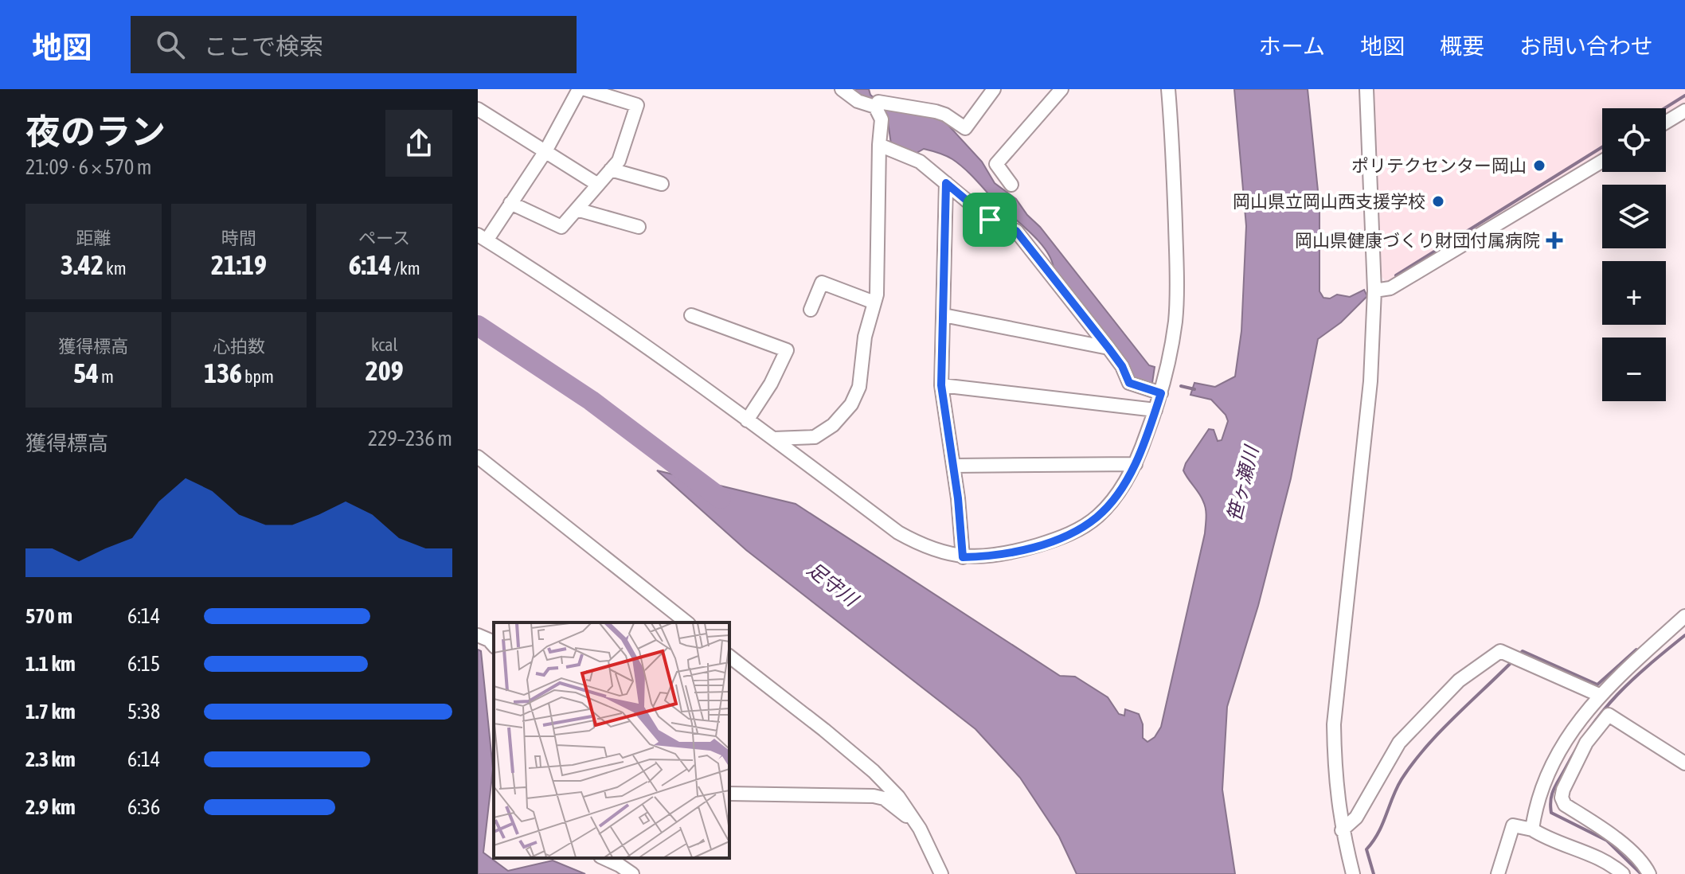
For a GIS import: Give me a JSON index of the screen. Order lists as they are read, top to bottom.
{
  "water": ["笹ヶ瀬川", "足守川"],
  "places": {
    "other": ["ポリテクセンター岡山", "岡山県立岡山西支援学校"],
    "health": ["岡山県健康づくり財団付属病院"]
  },
  "page": {
    "header": "地図",
    "search": "ここで検索",
    "nav": [
      "ホーム",
      "地図",
      "概要",
      "お問い合わせ"
    ],
    "heading": ["夜のラン", "21:09 · 6 × 570 m"],
    "map_buttons": ["+", "−"],
    "stats": [
      ["距離", "3.42 km"],
      ["時間", "21:19"],
      ["ペース", "6:14 /km"],
      ["獲得標高", "54 m"],
      ["心拍数", "136 bpm"],
      ["kcal", "209"]
    ],
    "chart": ["獲得標高", "229–236 m"],
    "list": [
      {
        "name": "570 m",
        "note": "6:14"
      },
      {
        "name": "1.1 km",
        "note": "6:15"
      },
      {
        "name": "1.7 km",
        "note": "5:38"
      },
      {
        "name": "2.3 km",
        "note": "6:14"
      },
      {
        "name": "2.9 km",
        "note": "6:36"
      }
    ]
  }
}
